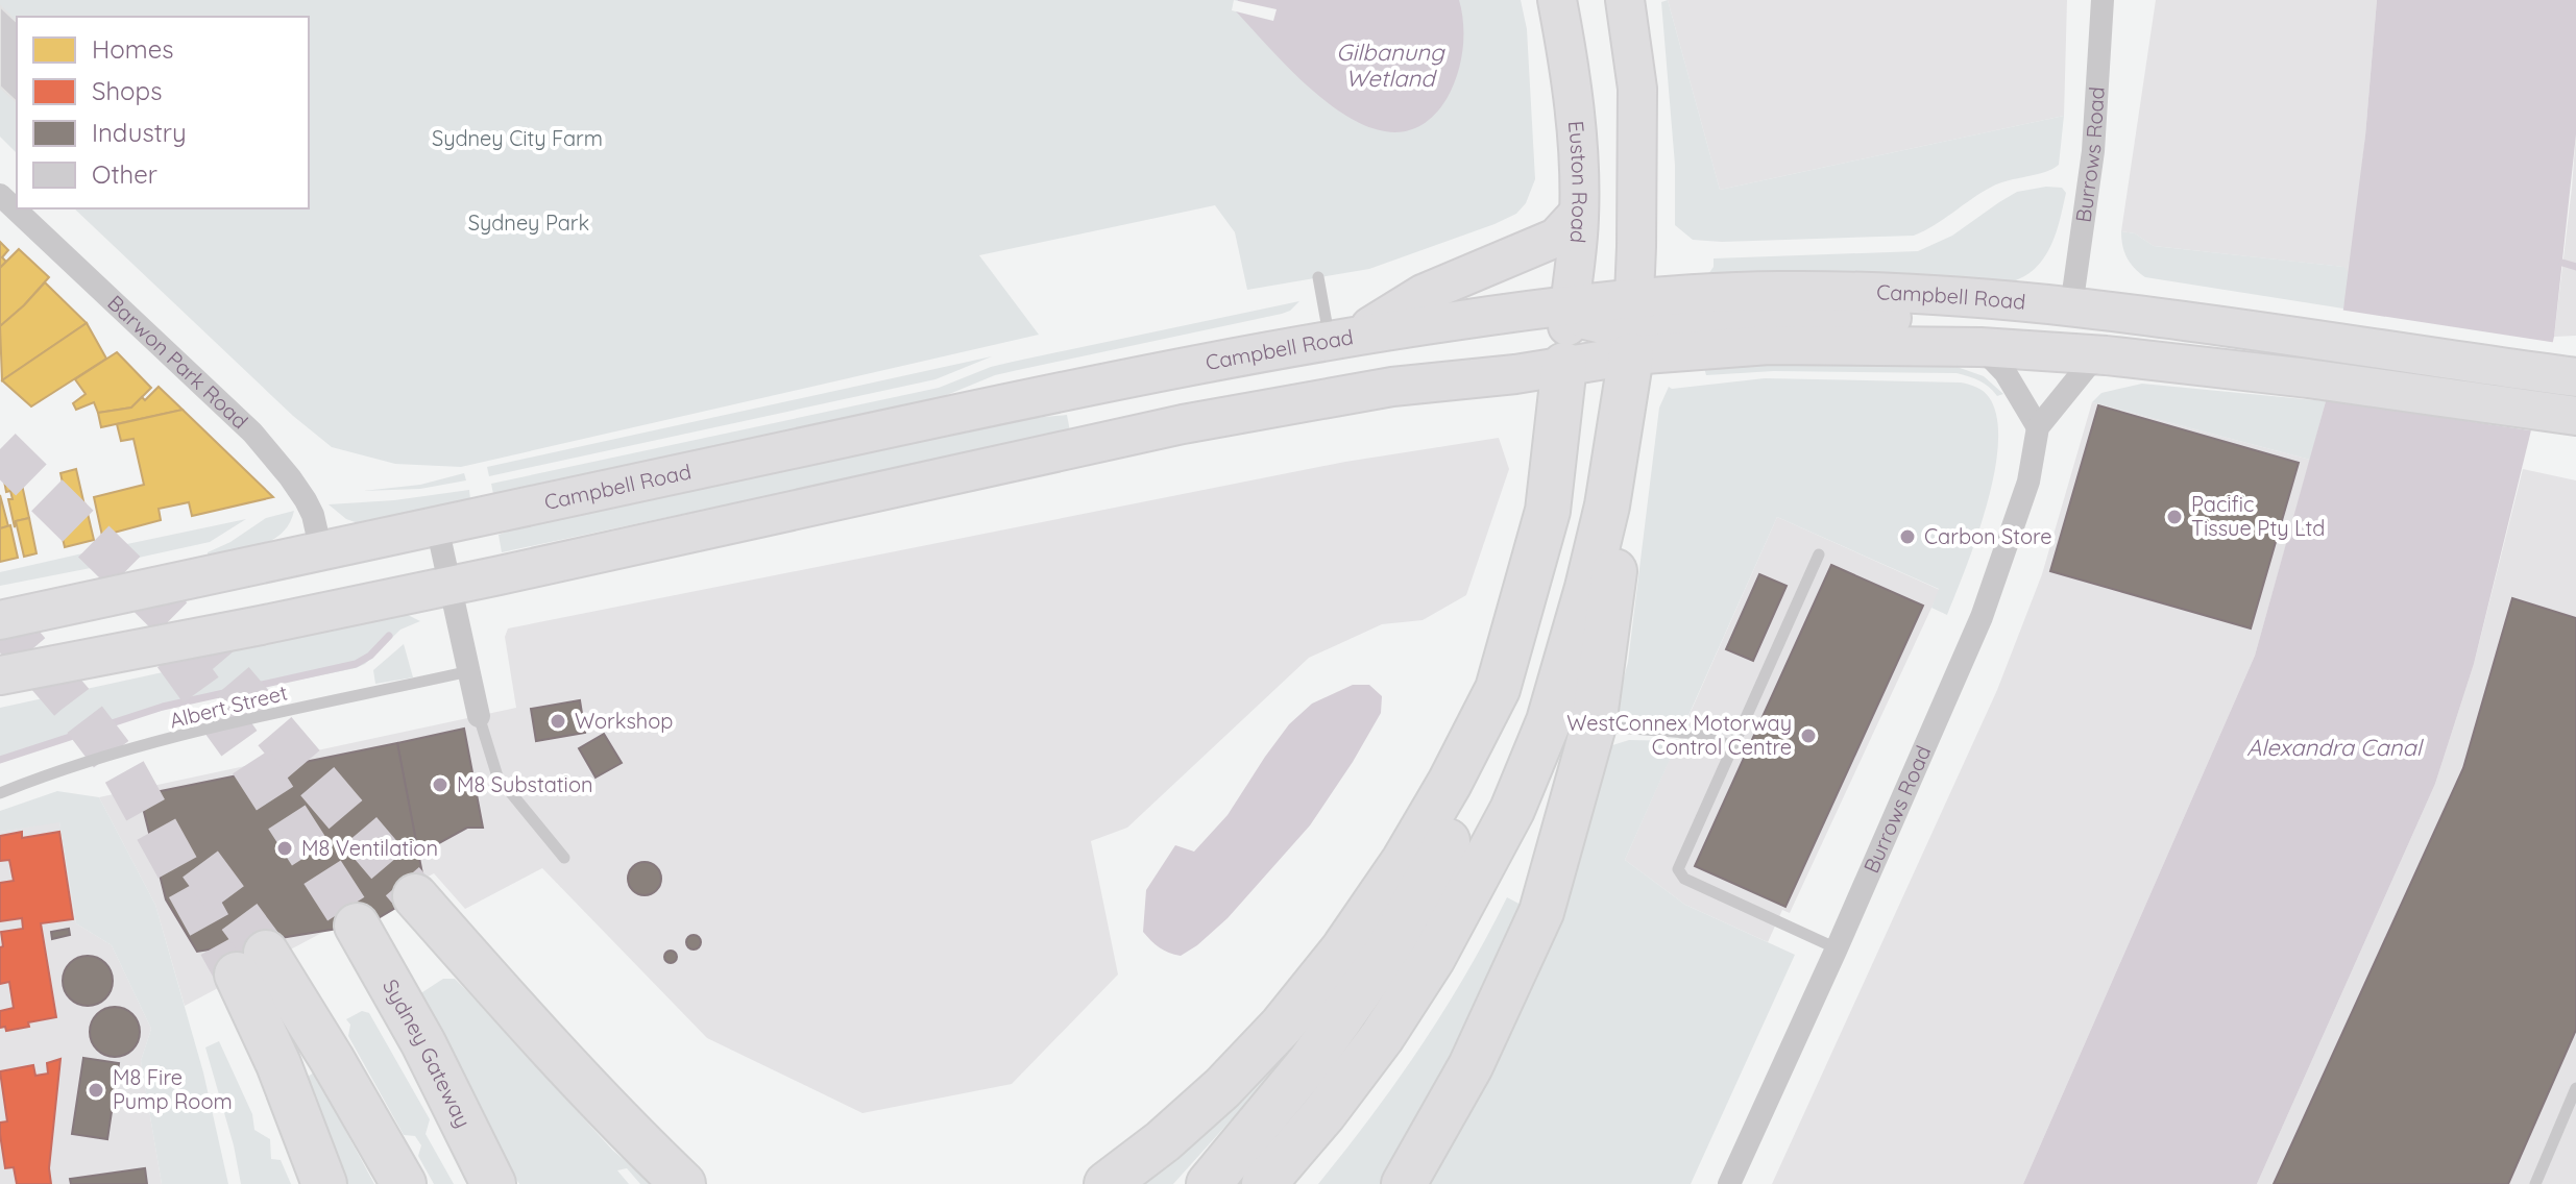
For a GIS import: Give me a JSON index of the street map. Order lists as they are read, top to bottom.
{
  "streets": {
    "highway": ["Sydney Gateway"],
    "main road": ["Euston Road", "Campbell Road"],
    "street": ["Burrows Road", "Barwon Park Road"],
    "lane": ["Albert Street"]
  },
  "crossings": [
    ["Burrows Road", "Campbell Road"],
    ["Euston Road", "Campbell Road"],
    ["Campbell Road", "Barwon Park Road"]
  ],
  "water": ["Gilbanung Wetland", "Alexandra Canal"],
  "parks": ["Sydney City Farm", "Sydney Park"],
  "places": [
    "Pacific Tissue Pty Ltd",
    "Carbon Store",
    "Workshop",
    "WestConnex Motorway Control Centre",
    "M8 Substation",
    "M8 Ventilation",
    "M8 Fire Pump Room"
  ],
  "legend": [
    "Homes",
    "Shops",
    "Industry",
    "Other"
  ]
}
